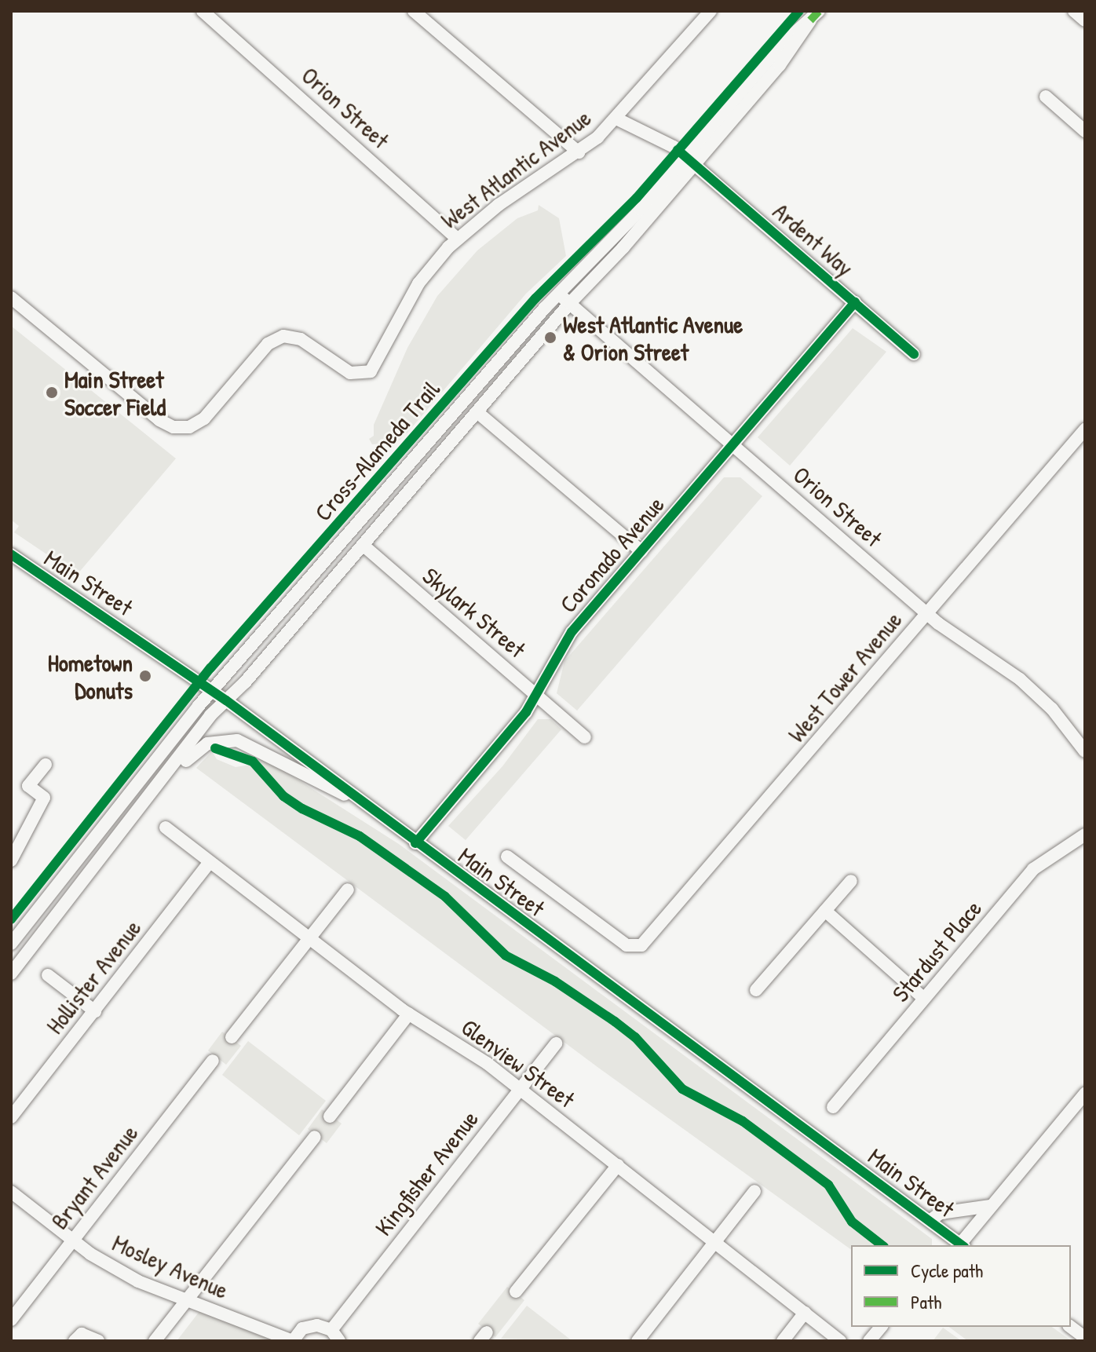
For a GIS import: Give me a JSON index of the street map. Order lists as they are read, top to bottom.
{
  "streets": {
    "street": [
      "Orion Street",
      "West Atlantic Avenue",
      "Ardent Way",
      "Coronado Avenue",
      "Main Street",
      "Skylark Street",
      "West Tower Avenue",
      "Stardust Place",
      "Hollister Avenue",
      "Glenview Street",
      "Kingfisher Avenue",
      "Bryant Avenue",
      "Mosley Avenue"
    ],
    "cycle path": ["Cross-Alameda Trail"]
  },
  "crossings": [
    ["Orion Street", "West Atlantic Avenue"],
    ["Orion Street", "Coronado Avenue"],
    ["Orion Street", "West Tower Avenue"],
    ["West Atlantic Avenue", "Ardent Way"],
    ["Ardent Way", "Coronado Avenue"],
    ["Coronado Avenue", "Main Street"],
    ["Coronado Avenue", "Skylark Street"],
    ["Hollister Avenue", "Glenview Street"],
    ["Glenview Street", "Kingfisher Avenue"],
    ["Bryant Avenue", "Mosley Avenue"]
  ],
  "places": ["West Atlantic Avenue & Orion Street", "Main Street Soccer Field", "Hometown Donuts"],
  "legend": ["Cycle path", "Path"]
}
